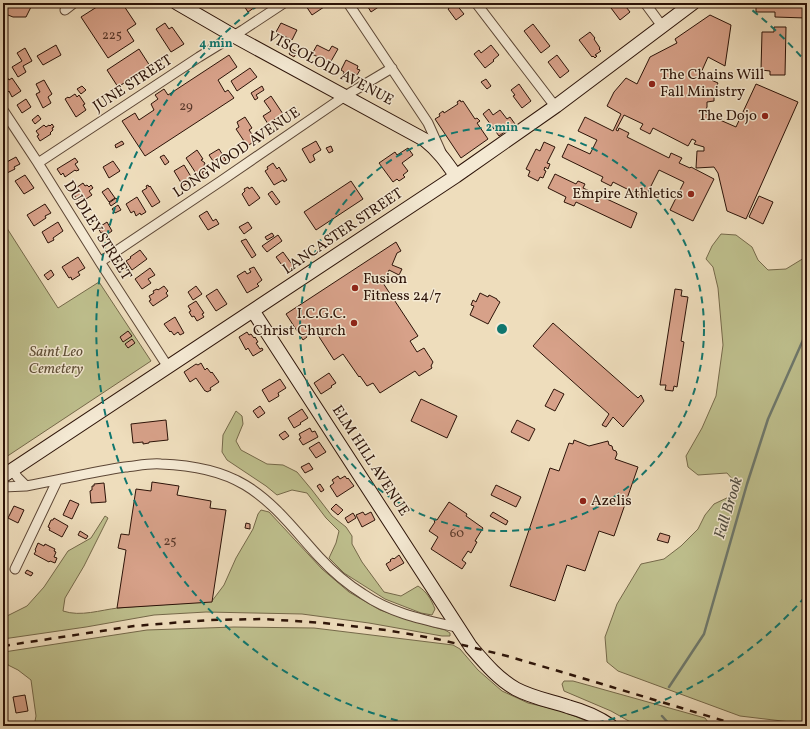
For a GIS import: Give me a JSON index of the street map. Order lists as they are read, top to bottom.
{
  "streets": {
    "main road": ["VISCOLOID AVENUE", "LANCASTER STREET", "ELM HILL AVENUE"],
    "street": ["JUNE STREET", "LONGWOOD AVENUE", "DUDLEY STREET"]
  },
  "crossings": [
    ["VISCOLOID AVENUE", "JUNE STREET"],
    ["VISCOLOID AVENUE", "LONGWOOD AVENUE"],
    ["VISCOLOID AVENUE", "LANCASTER STREET"],
    ["JUNE STREET", "DUDLEY STREET"],
    ["LONGWOOD AVENUE", "DUDLEY STREET"],
    ["DUDLEY STREET", "LANCASTER STREET"],
    ["LANCASTER STREET", "ELM HILL AVENUE"]
  ],
  "water": ["Fall Brook"],
  "parks": ["Saint Leo Cemetery"],
  "places": [
    "The Chains Will Fall Ministry",
    "The Dojo",
    "Empire Athletics",
    "Fusion Fitness 24/7",
    "I.C.G.C. Christ Church",
    "Azelis"
  ],
  "house_numbers": [
    "225",
    "29",
    "60",
    "25"
  ],
  "rings": ["4 min", "2 min"]
}
